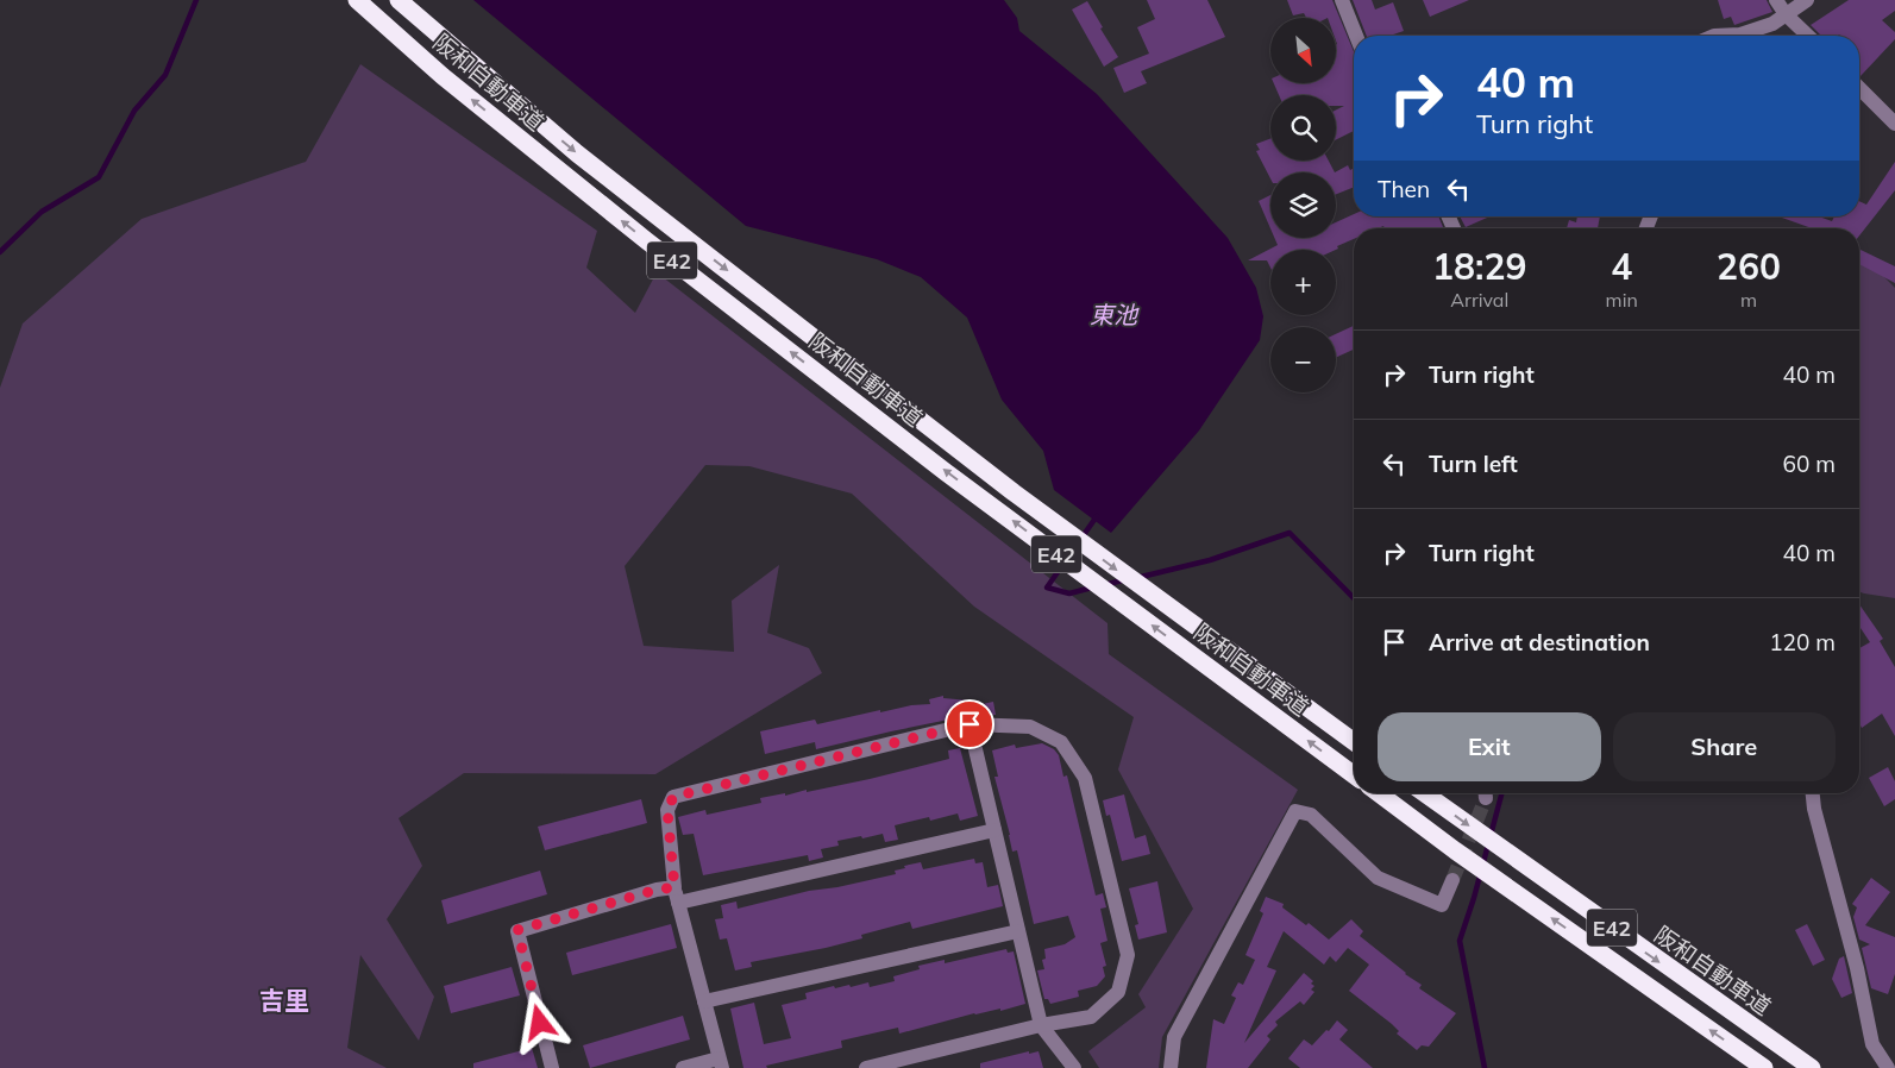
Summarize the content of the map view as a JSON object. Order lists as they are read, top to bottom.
{
  "streets": {
    "highway": ["阪和自動車道", "E42"]
  },
  "districts": ["吉里"],
  "water": ["東池"],
  "north": "bottom right",
  "page": {
    "map_buttons": ["+", "−"],
    "turn": ["40 m", "Turn right"],
    "then": "Then",
    "eta": [
      "18:29",
      "Arrival",
      "4",
      "min",
      "260",
      "m"
    ],
    "list": [
      {
        "name": "Turn right",
        "value": "40 m"
      },
      {
        "name": "Turn left",
        "value": "60 m"
      },
      {
        "name": "Turn right",
        "value": "40 m"
      },
      {
        "name": "Arrive at destination",
        "value": "120 m"
      }
    ],
    "buttons": ["Exit", "Share"]
  }
}
